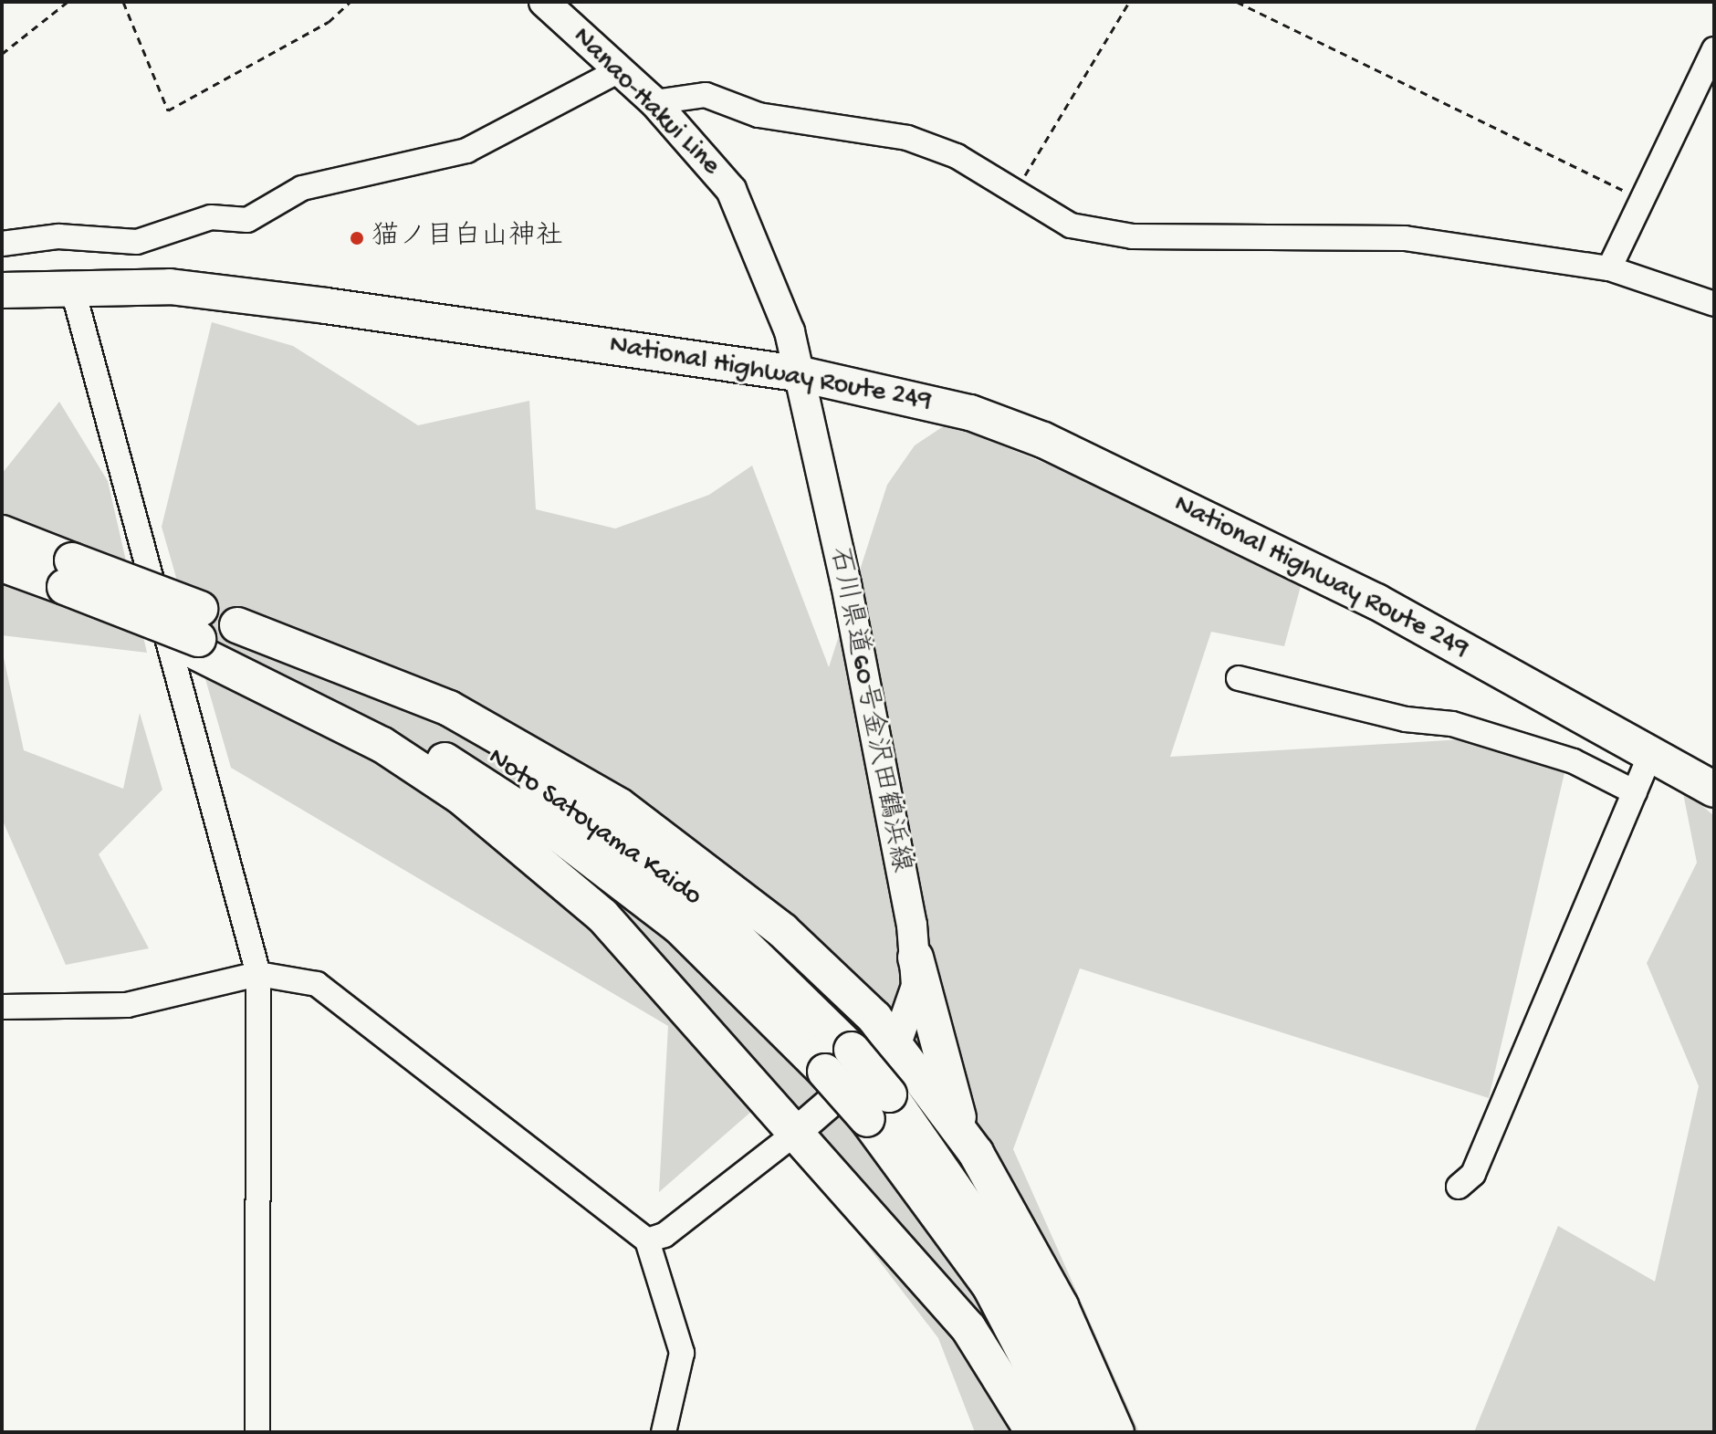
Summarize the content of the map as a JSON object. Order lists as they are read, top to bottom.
{
  "streets": {
    "highway": ["National Highway Route 249", "Noto Satoyama Kaido"],
    "main road": ["Nanao-Hakui Line", "石川県道60号金沢田鶴浜線"]
  },
  "crossings": [
    ["Nanao-Hakui Line", "National Highway Route 249"],
    ["Nanao-Hakui Line", "石川県道60号金沢田鶴浜線"],
    ["National Highway Route 249", "石川県道60号金沢田鶴浜線"]
  ],
  "places": ["猫ノ目白山神社"]
}
